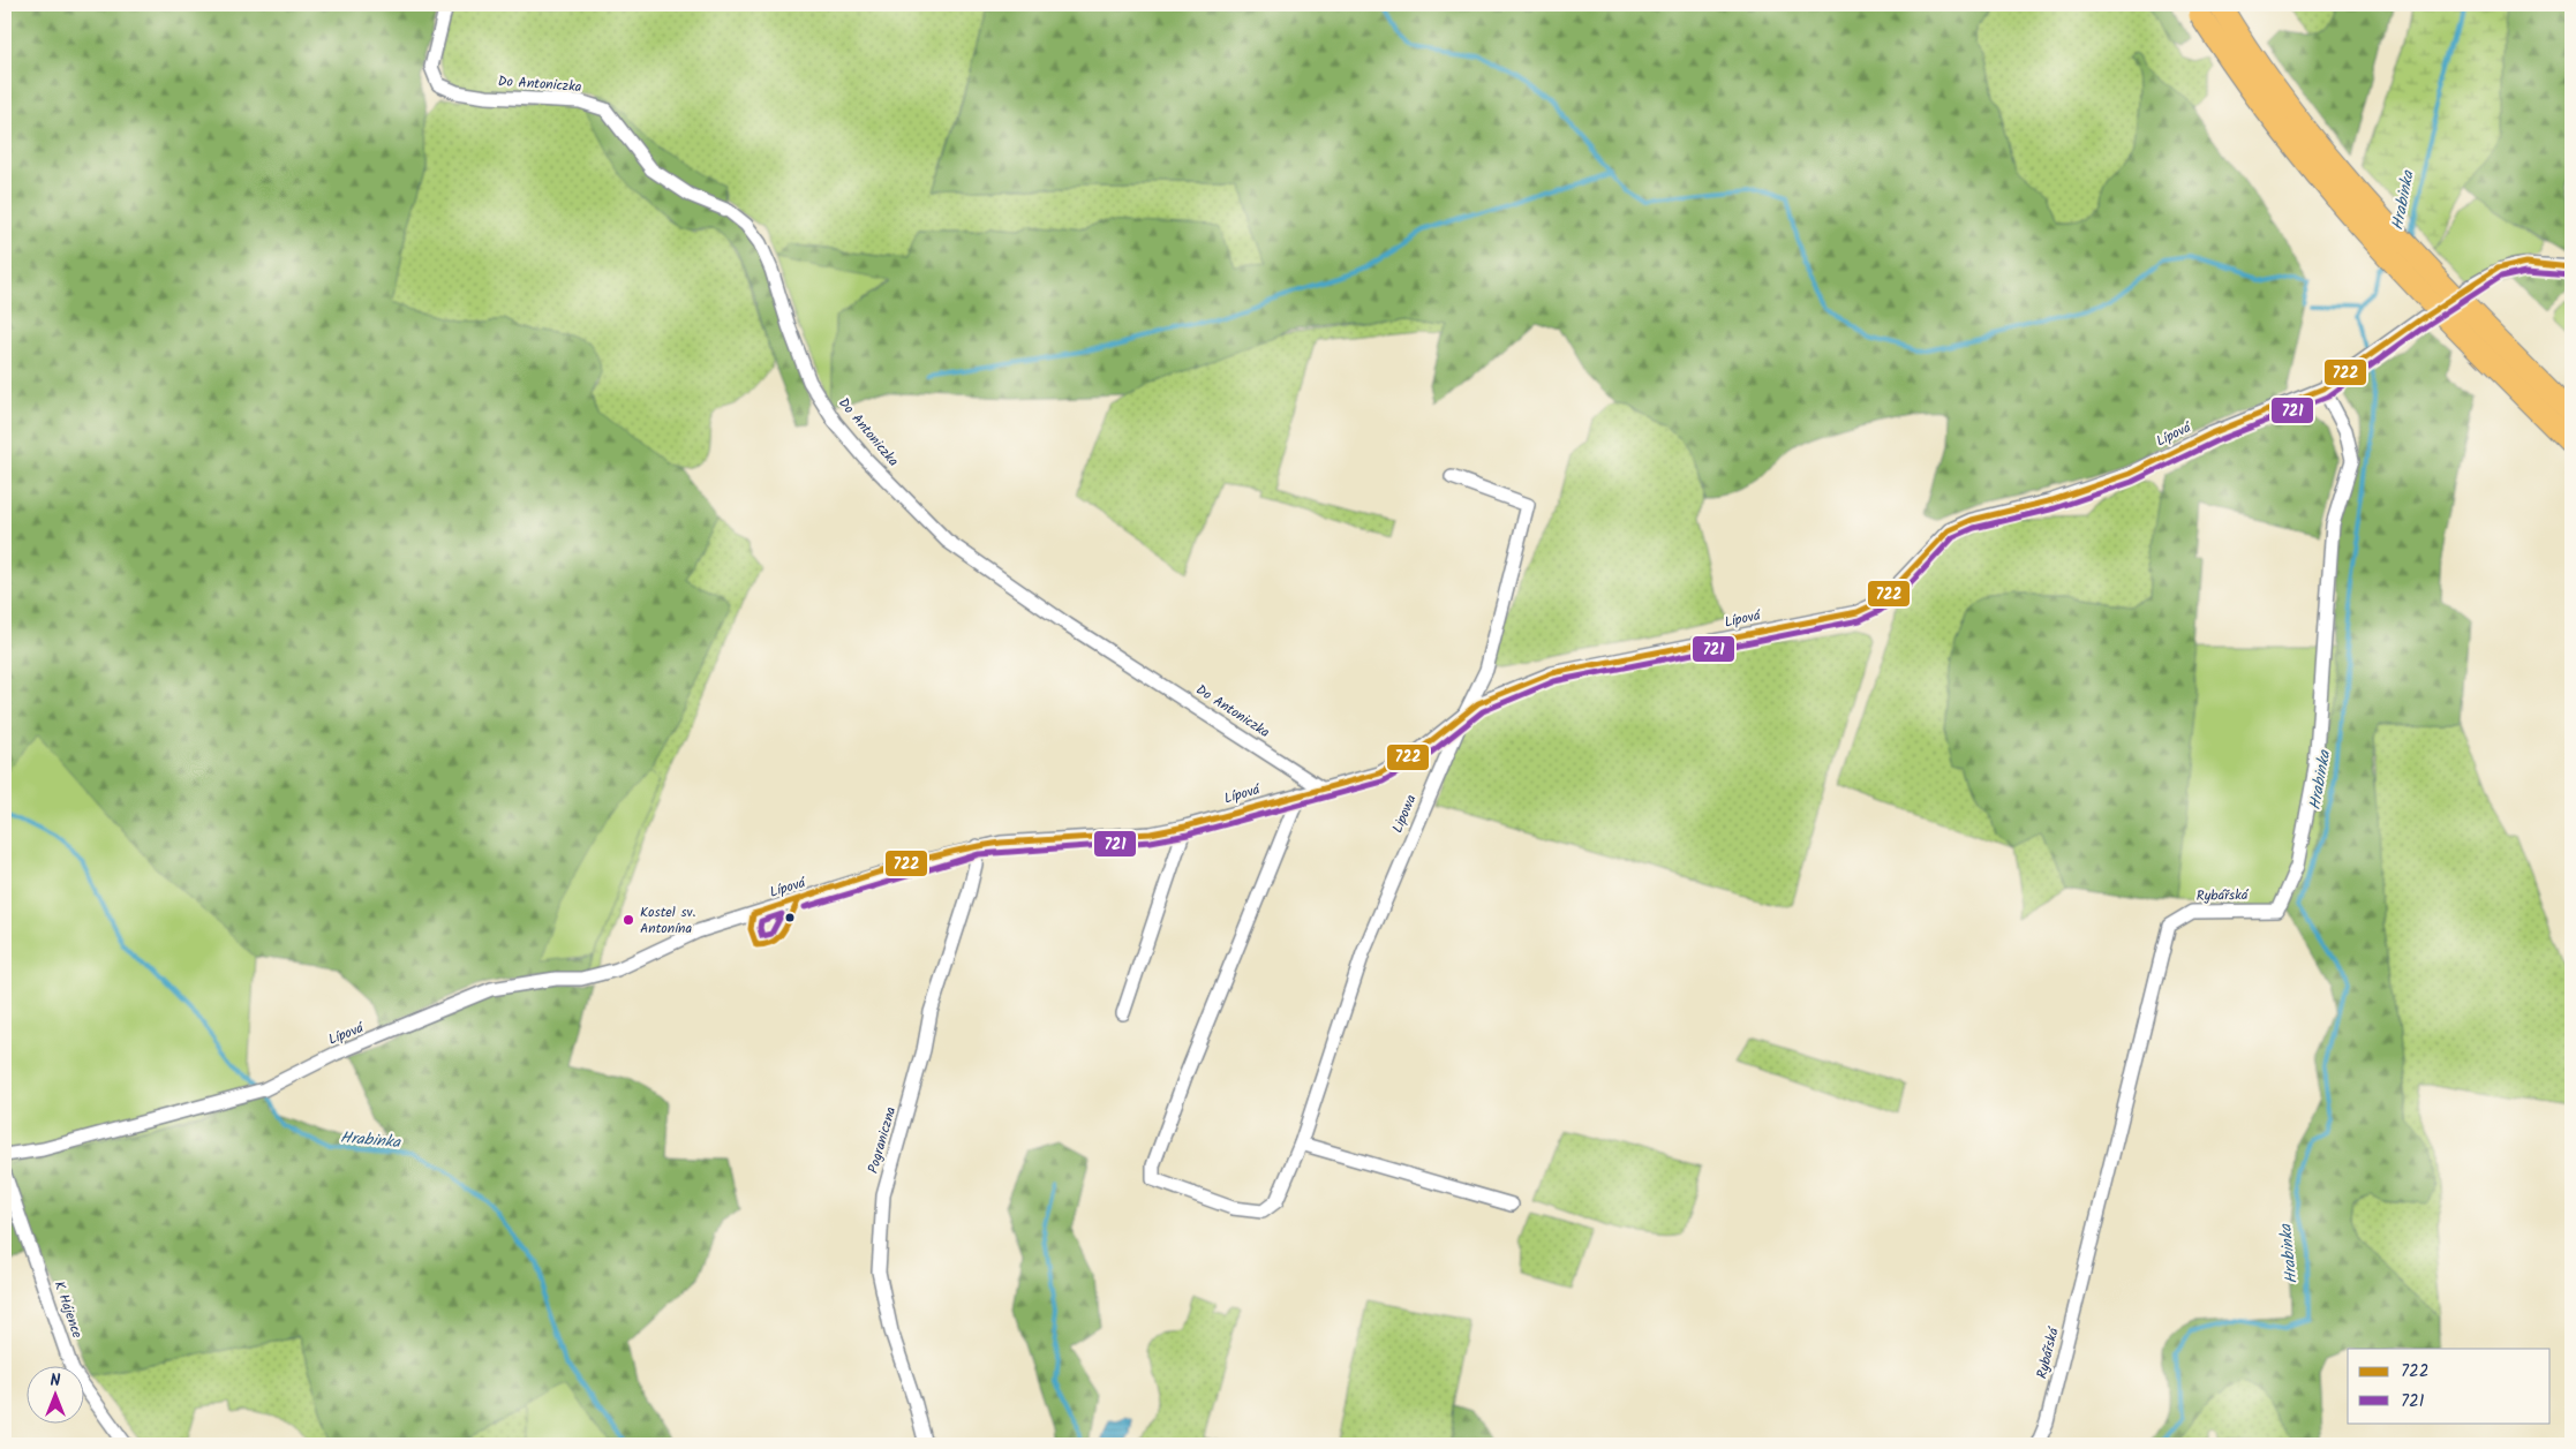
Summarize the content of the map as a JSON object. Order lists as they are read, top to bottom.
{
  "streets": {
    "street": [
      "Do Antoniczka",
      "Lípová",
      "Lipowa",
      "Rybářská",
      "Pograniczna",
      "K Hájence"
    ]
  },
  "crossings": [
    ["Do Antoniczka", "Lípová"],
    ["Lípová", "Lipowa"],
    ["Lípová", "Rybářská"],
    ["Lípová", "Pograniczna"]
  ],
  "water": ["Hrabinka"],
  "places": ["Kostel sv. Antonína"],
  "lines": ["transit line 722", "transit line 721"],
  "legend": ["722", "721"],
  "north": "top"
}
